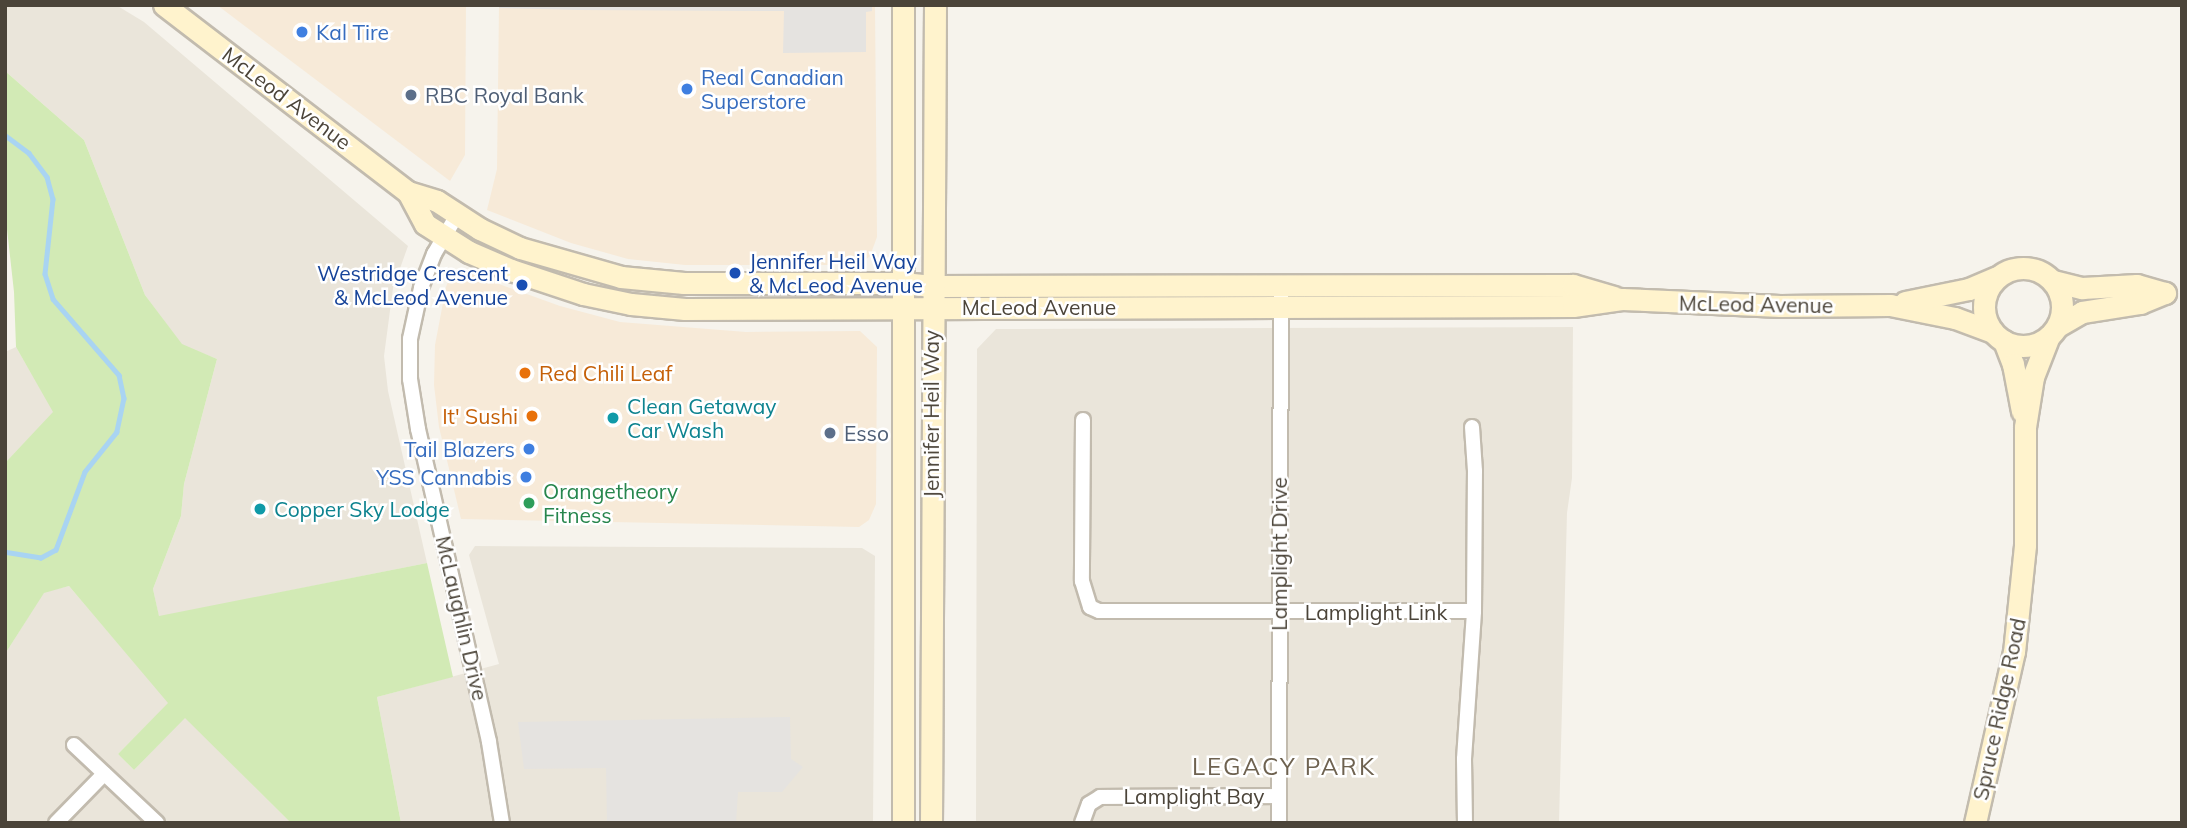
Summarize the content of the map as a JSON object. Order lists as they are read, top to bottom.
{
  "streets": {
    "street": [
      "McLeod Avenue",
      "Jennifer Heil Way",
      "Lamplight Drive",
      "Lamplight Link",
      "McLaughlin Drive",
      "Spruce Ridge Road",
      "Lamplight Bay"
    ]
  },
  "crossings": [
    ["McLeod Avenue", "Jennifer Heil Way"],
    ["McLeod Avenue", "Lamplight Drive"],
    ["McLeod Avenue", "McLaughlin Drive"],
    ["McLeod Avenue", "Spruce Ridge Road"],
    ["Lamplight Drive", "Lamplight Link"],
    ["Lamplight Drive", "Lamplight Bay"]
  ],
  "districts": ["LEGACY PARK"],
  "places": [
    "Kal Tire",
    "Real Canadian Superstore",
    "RBC Royal Bank",
    "Jennifer Heil Way & McLeod Avenue",
    "Westridge Crescent & McLeod Avenue",
    "Red Chili Leaf",
    "It' Sushi",
    "Clean Getaway Car Wash",
    "Esso",
    "Tail Blazers",
    "YSS Cannabis",
    "Orangetheory Fitness",
    "Copper Sky Lodge"
  ]
}
